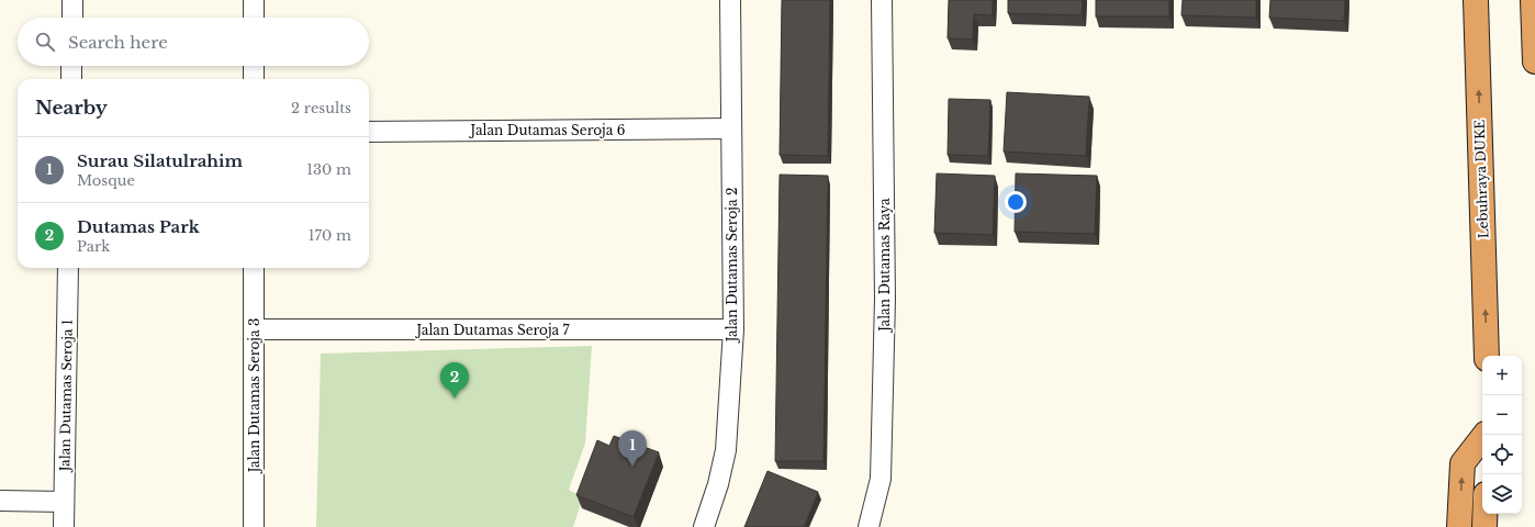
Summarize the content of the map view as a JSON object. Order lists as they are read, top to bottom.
{
  "streets": {
    "highway": ["Lebuhraya DUKE"],
    "street": [
      "Jalan Dutamas Seroja 6",
      "Jalan Dutamas Seroja 2",
      "Jalan Dutamas Raya",
      "Jalan Dutamas Seroja 7",
      "Jalan Dutamas Seroja 1",
      "Jalan Dutamas Seroja 3"
    ]
  },
  "crossings": [
    ["Jalan Dutamas Seroja 6", "Jalan Dutamas Seroja 2"],
    ["Jalan Dutamas Seroja 2", "Jalan Dutamas Seroja 7"],
    ["Jalan Dutamas Seroja 7", "Jalan Dutamas Seroja 3"]
  ],
  "one_way": ["Lebuhraya DUKE"],
  "page": {
    "search": "Search here",
    "heading": ["Nearby", "2 results"],
    "list": [
      {
        "mark": "1",
        "name": "Surau Silatulrahim",
        "note": "Mosque",
        "value": "130 m"
      },
      {
        "mark": "2",
        "name": "Dutamas Park",
        "note": "Park",
        "value": "170 m"
      }
    ],
    "map_buttons": ["+", "−"],
    "pins": ["2", "1"]
  }
}
